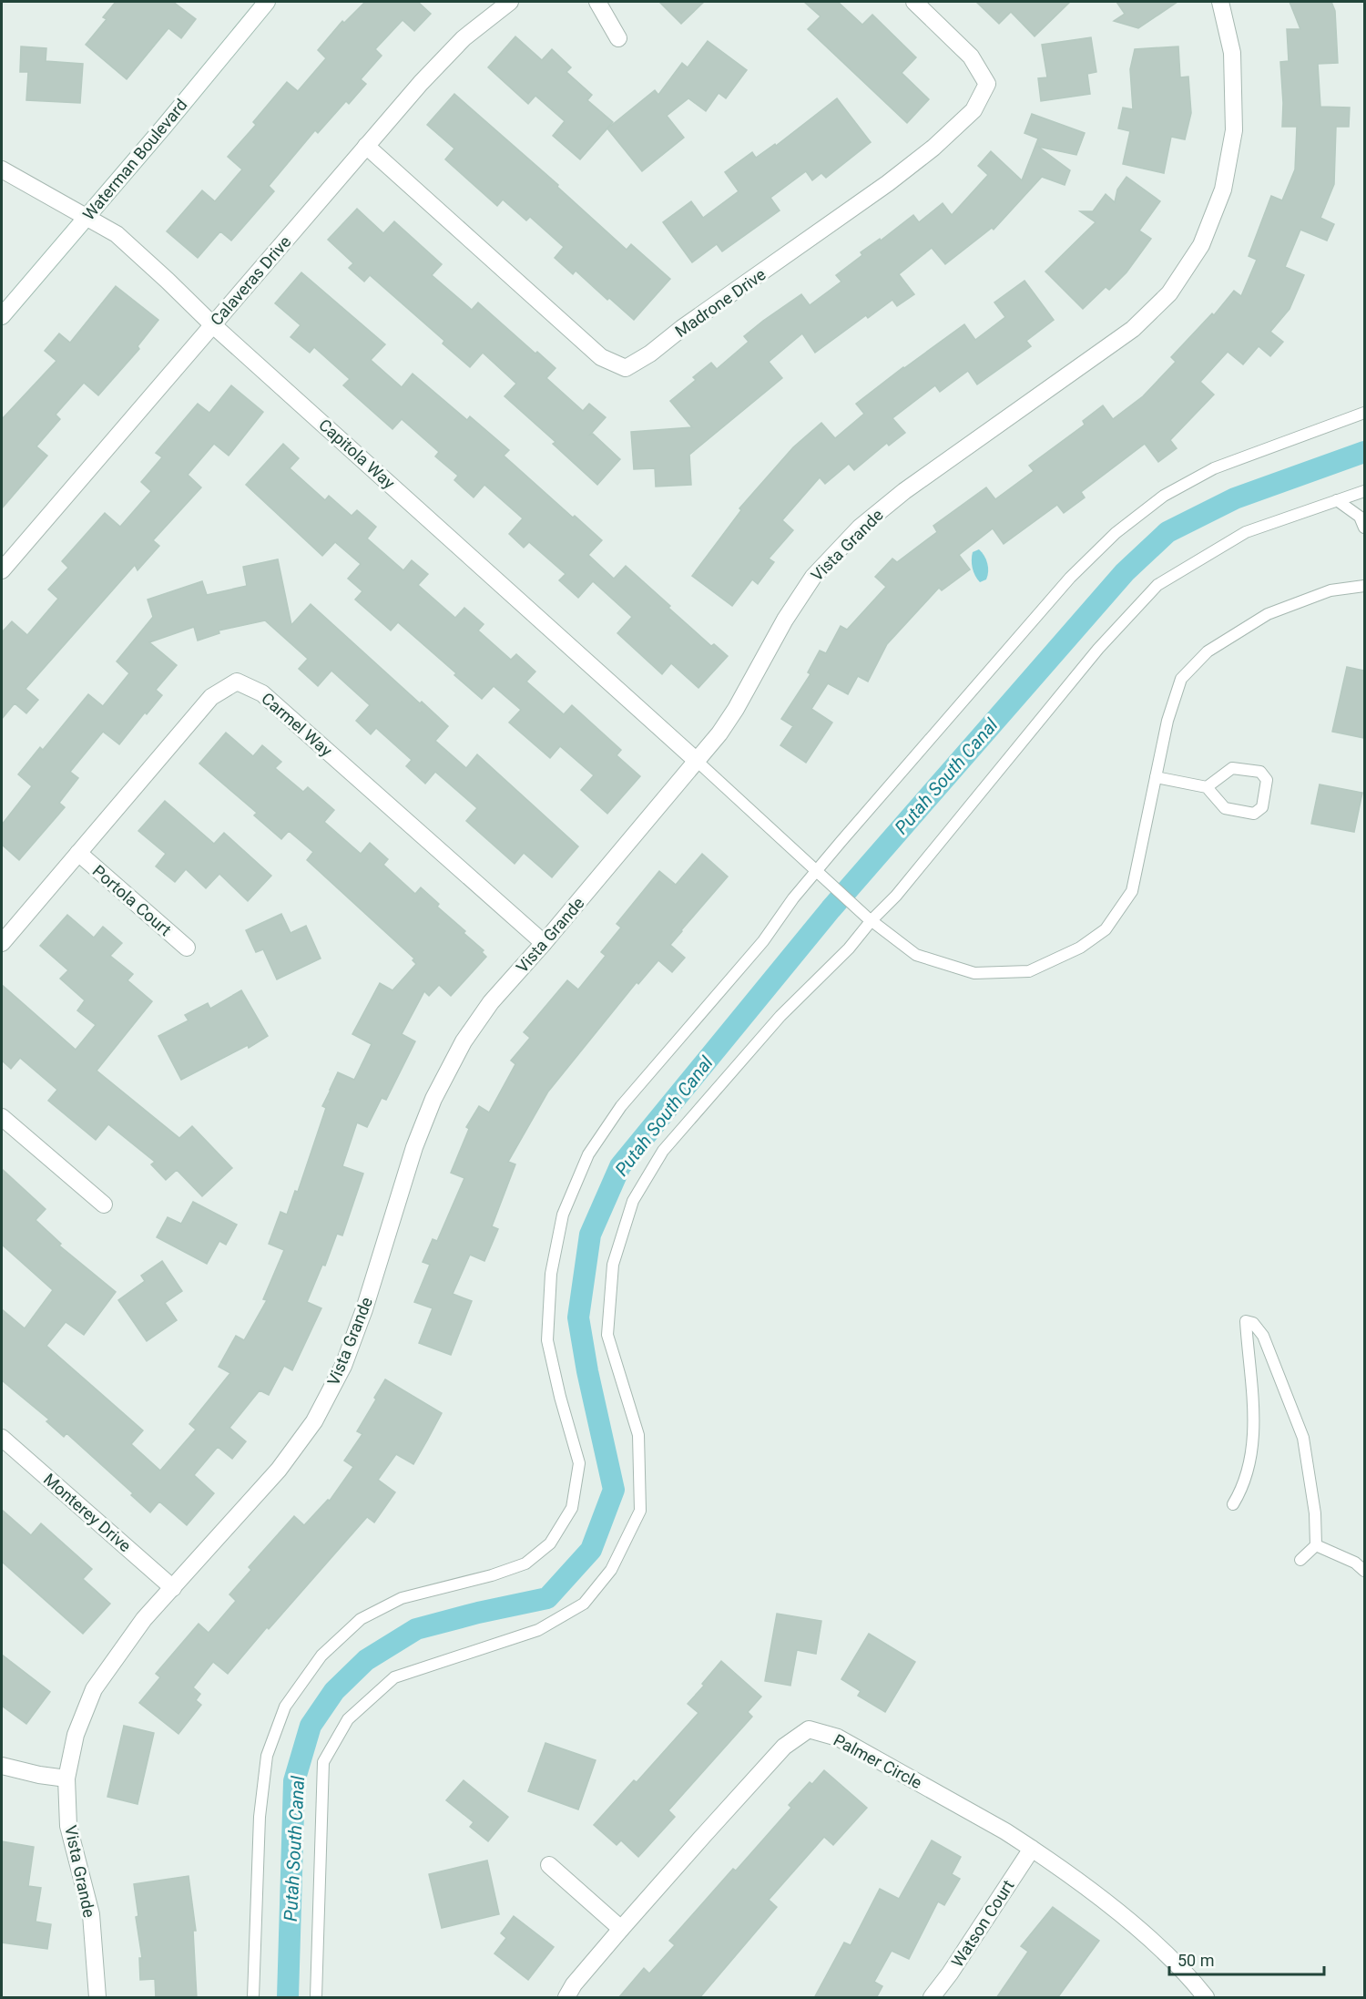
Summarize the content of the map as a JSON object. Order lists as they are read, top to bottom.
{
  "streets": {
    "street": [
      "Waterman Boulevard",
      "Calaveras Drive",
      "Madrone Drive",
      "Capitola Way",
      "Vista Grande",
      "Carmel Way",
      "Portola Court",
      "Monterey Drive",
      "Palmer Circle",
      "Watson Court"
    ]
  },
  "crossings": [
    ["Waterman Boulevard", "Capitola Way"],
    ["Calaveras Drive", "Madrone Drive"],
    ["Calaveras Drive", "Capitola Way"],
    ["Capitola Way", "Vista Grande"],
    ["Vista Grande", "Carmel Way"],
    ["Vista Grande", "Monterey Drive"],
    ["Carmel Way", "Portola Court"],
    ["Palmer Circle", "Watson Court"]
  ],
  "water": ["Putah South Canal"],
  "scale_bar": "50 m"
}
